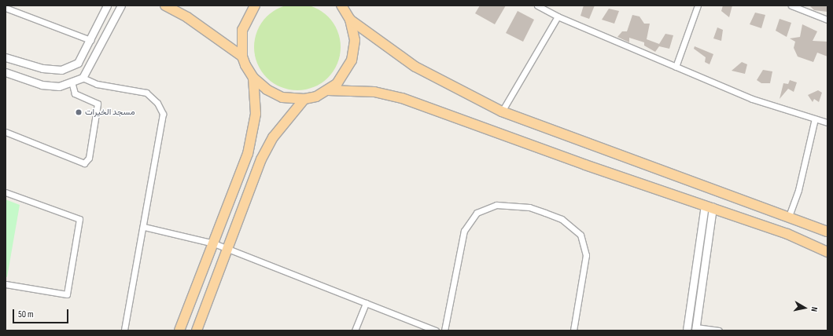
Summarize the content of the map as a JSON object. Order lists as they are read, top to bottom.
{
  "places": ["مسجد الخيرات"],
  "scale_bar": "50 m",
  "north": "right"
}
